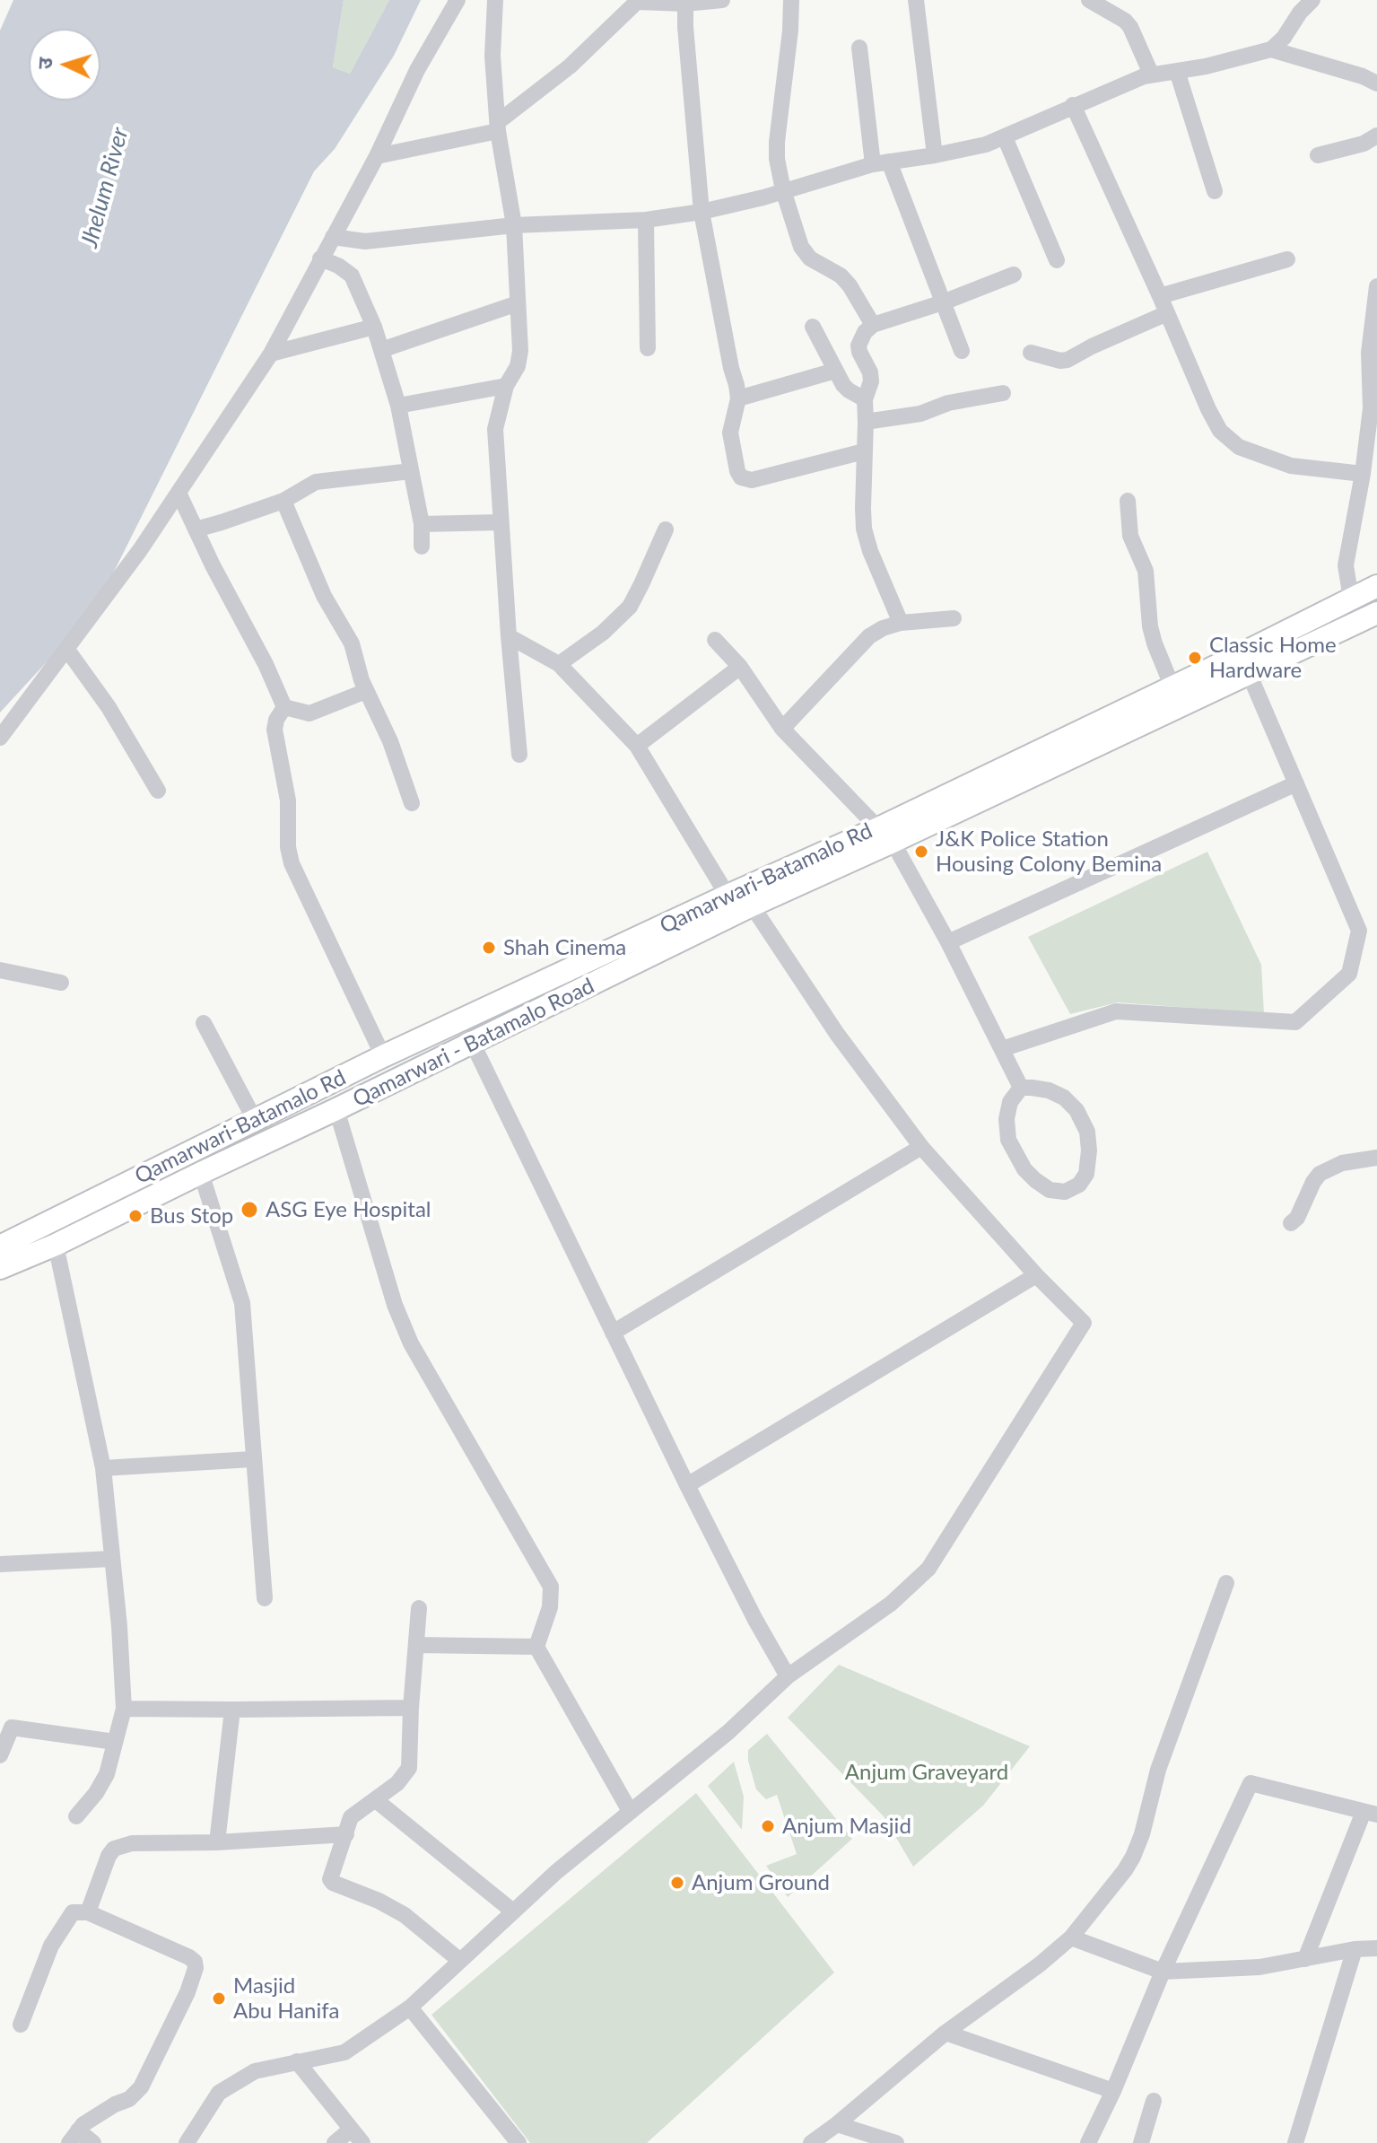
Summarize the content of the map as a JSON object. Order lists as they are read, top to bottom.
{
  "streets": {
    "main road": ["Qamarwari-Batamalo Rd", "Qamarwari - Batamalo Road"]
  },
  "crossings": [
    ["Qamarwari-Batamalo Rd", "Qamarwari - Batamalo Road"]
  ],
  "water": ["Jhelum River"],
  "parks": ["Anjum Graveyard"],
  "places": [
    "Classic Home Hardware",
    "J&K Police Station Housing Colony Bemina",
    "Shah Cinema",
    "ASG Eye Hospital",
    "Bus Stop",
    "Anjum Masjid",
    "Anjum Ground",
    "Masjid Abu Hanifa"
  ],
  "north": "left"
}
